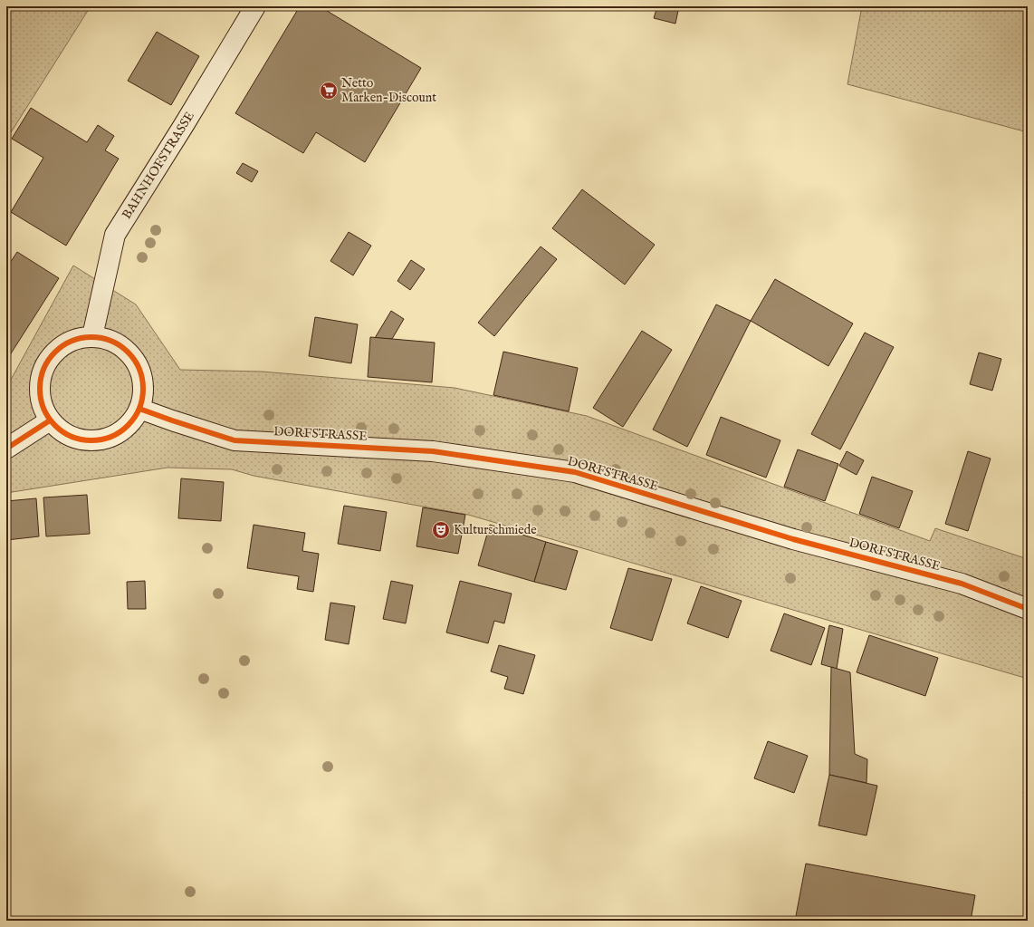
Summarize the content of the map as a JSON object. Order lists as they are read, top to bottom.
{
  "streets": {
    "main road": ["BAHNHOFSTRASSE", "DORFSTRASSE"]
  },
  "crossings": [
    ["BAHNHOFSTRASSE", "DORFSTRASSE"]
  ],
  "places": {
    "supermarket": ["Netto Marken-Discount"],
    "theatre": ["Kulturschmiede"]
  }
}
